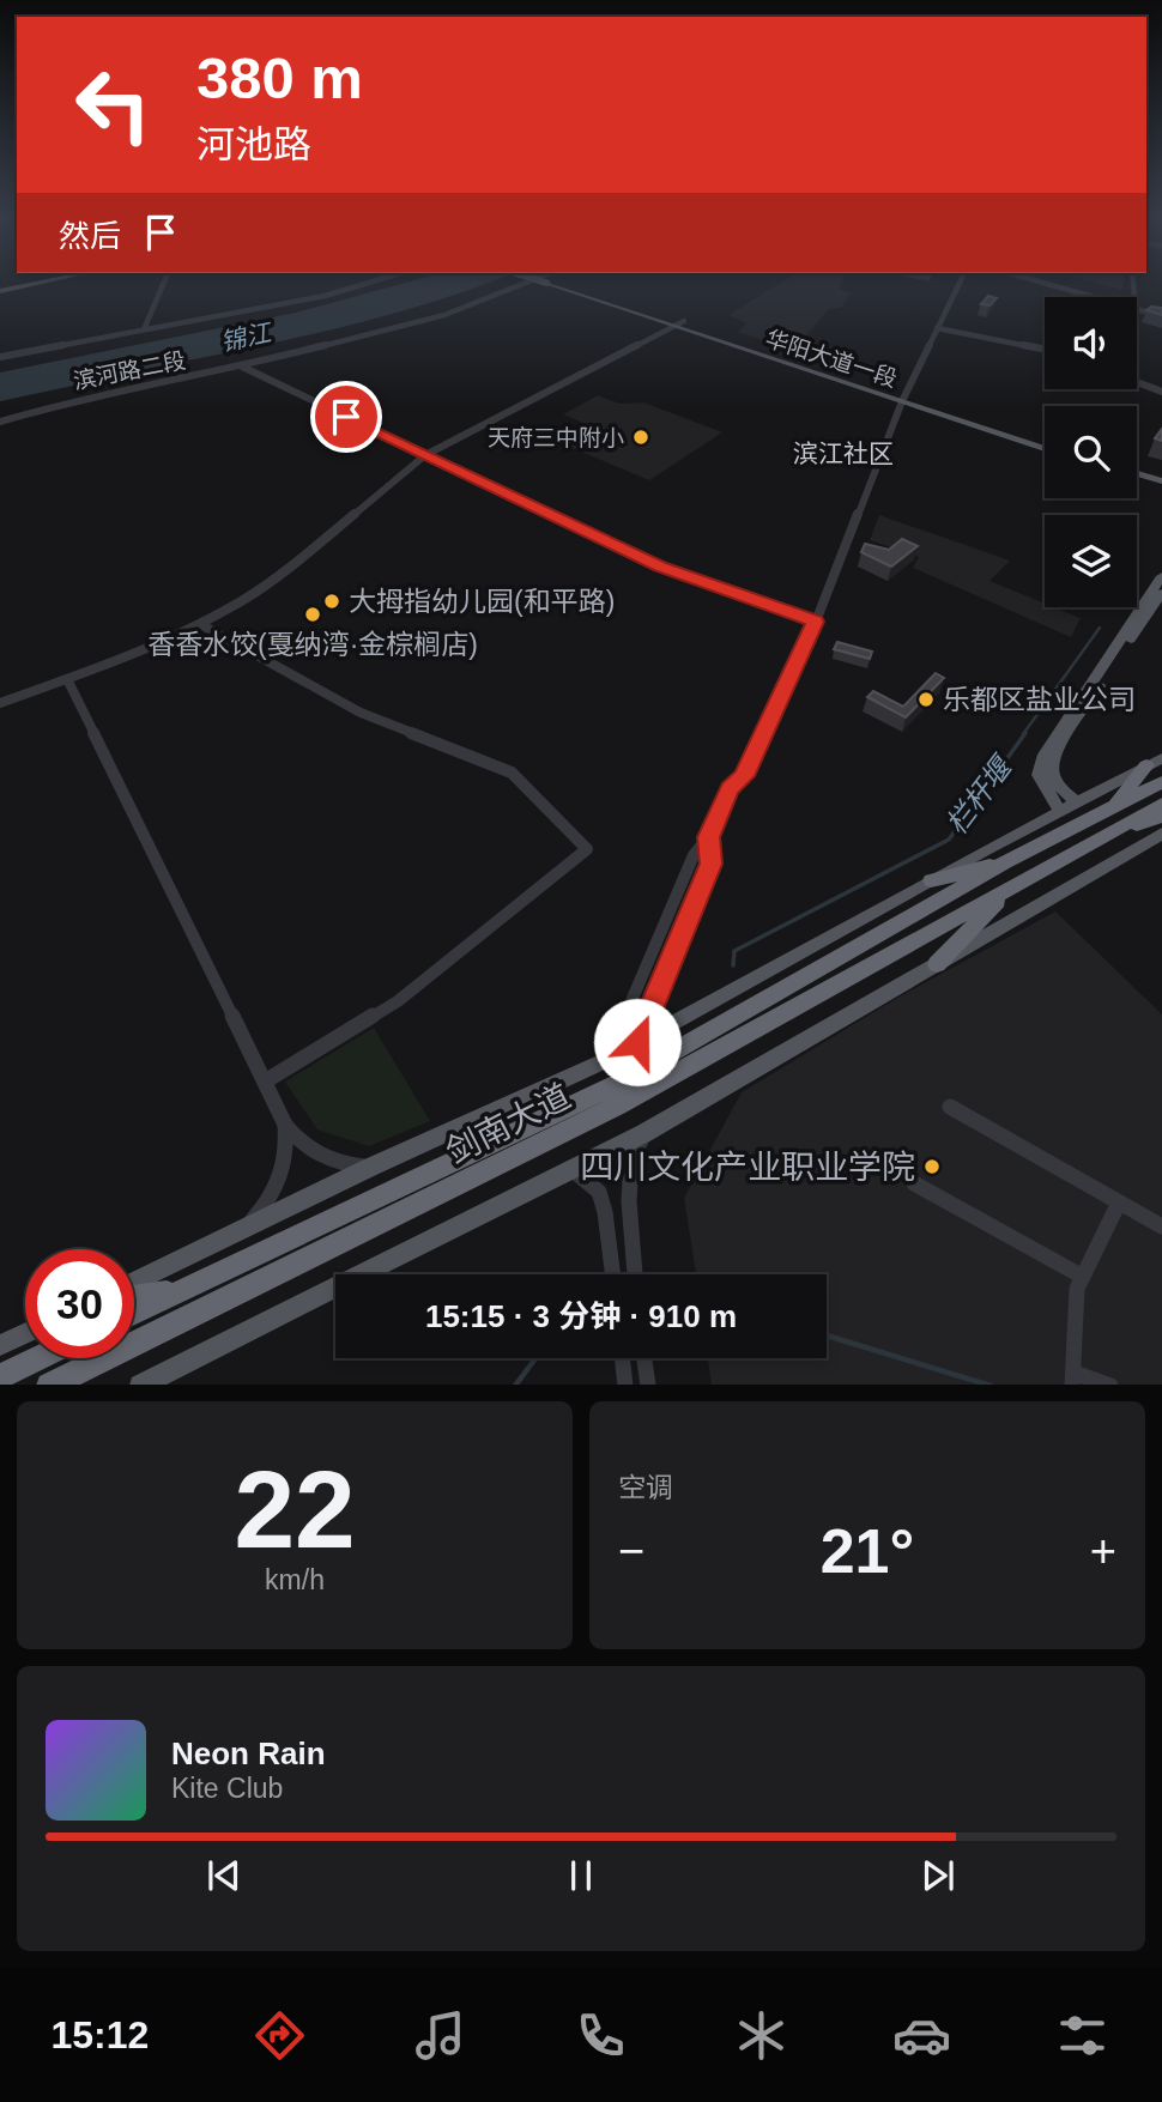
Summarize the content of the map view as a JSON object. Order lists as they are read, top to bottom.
{
  "streets": {
    "highway": ["剑南大道"],
    "main road": ["华阳大道一段"],
    "street": ["滨河路二段"]
  },
  "districts": ["滨江社区"],
  "water": ["锦江", "栏杆堰"],
  "places": [
    "天府三中附小",
    "大拇指幼儿园(和平路)",
    "香香水饺(戛纳湾·金棕榈店)",
    "乐都区盐业公司",
    "四川文化产业职业学院"
  ],
  "page": {
    "turn": ["380 m", "河池路"],
    "then": "然后",
    "limit": "30",
    "trip": "15:15 · 3 分钟 · 910 m",
    "tile": [
      ["22", "km/h"],
      "空调"
    ],
    "heat": ["−", "21°", "+"],
    "song": ["Neon Rain", "Kite Club"],
    "tabs": "15:12"
  }
}
